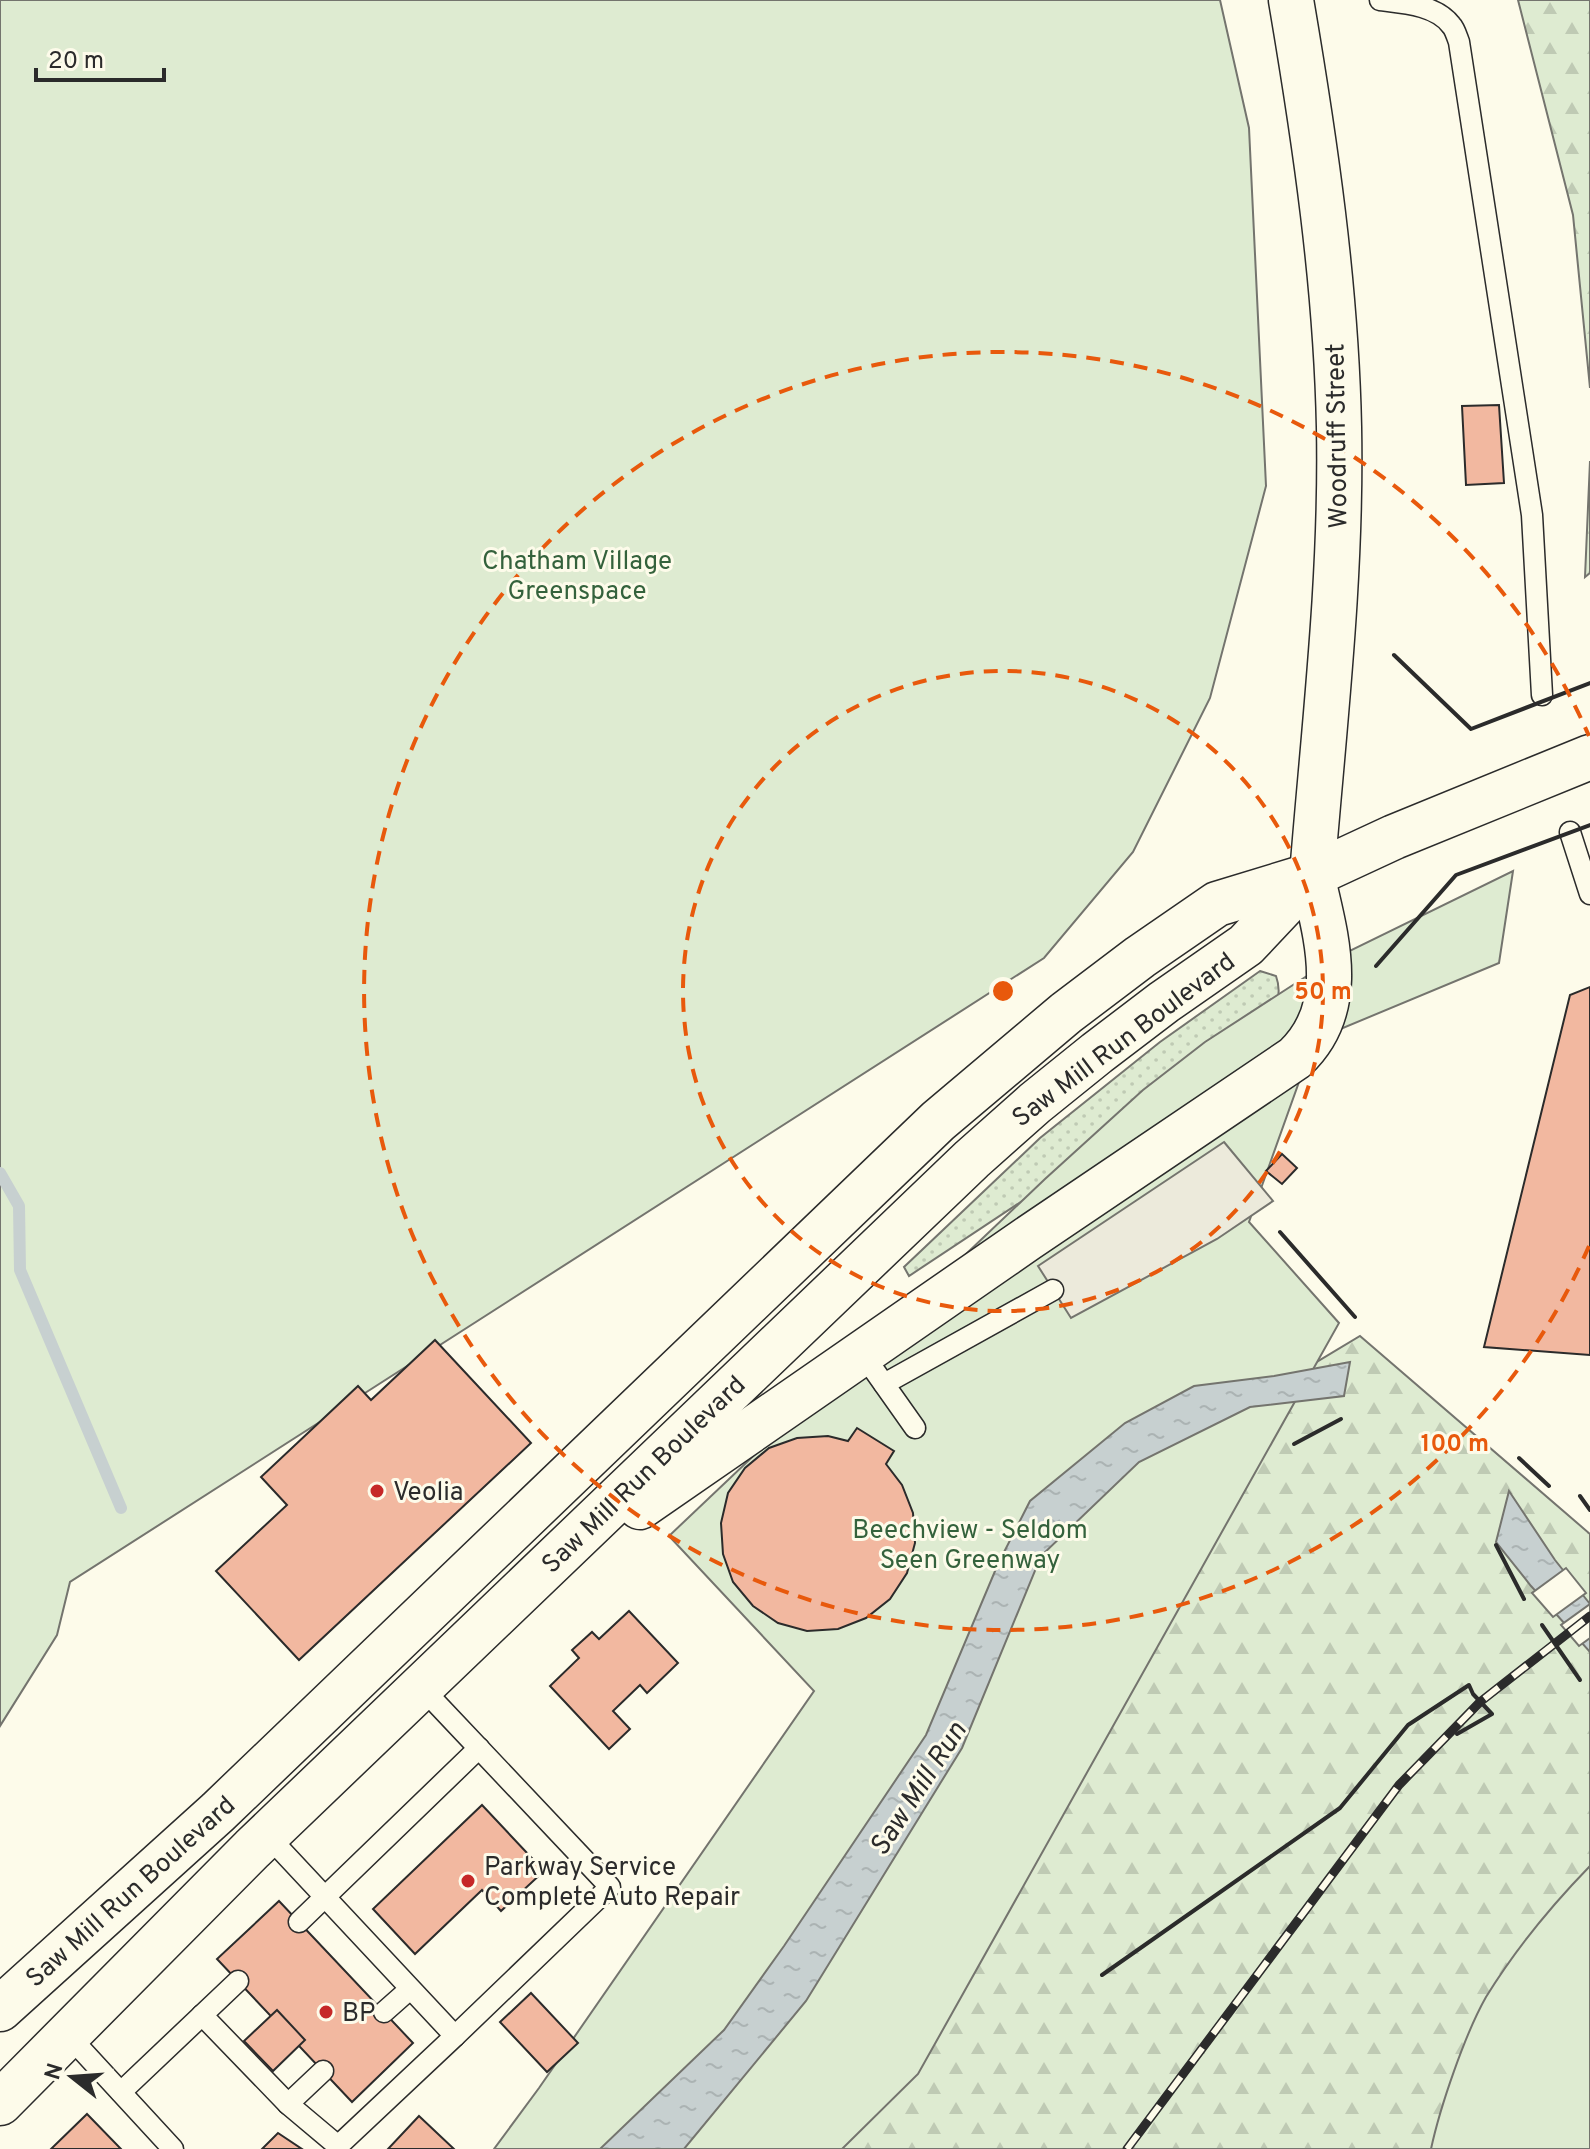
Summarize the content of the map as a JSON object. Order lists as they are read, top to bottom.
{
  "streets": {
    "main road": ["Woodruff Street", "Saw Mill Run Boulevard"]
  },
  "crossings": [
    ["Woodruff Street", "Saw Mill Run Boulevard"]
  ],
  "water": ["Saw Mill Run"],
  "parks": ["Chatham Village Greenspace", "Beechview - Seldom Seen Greenway"],
  "places": ["Veolia", "Parkway Service Complete Auto Repair", "BP"],
  "scale_bar": "20 m",
  "north": "left",
  "rings": ["50 m", "100 m"]
}
